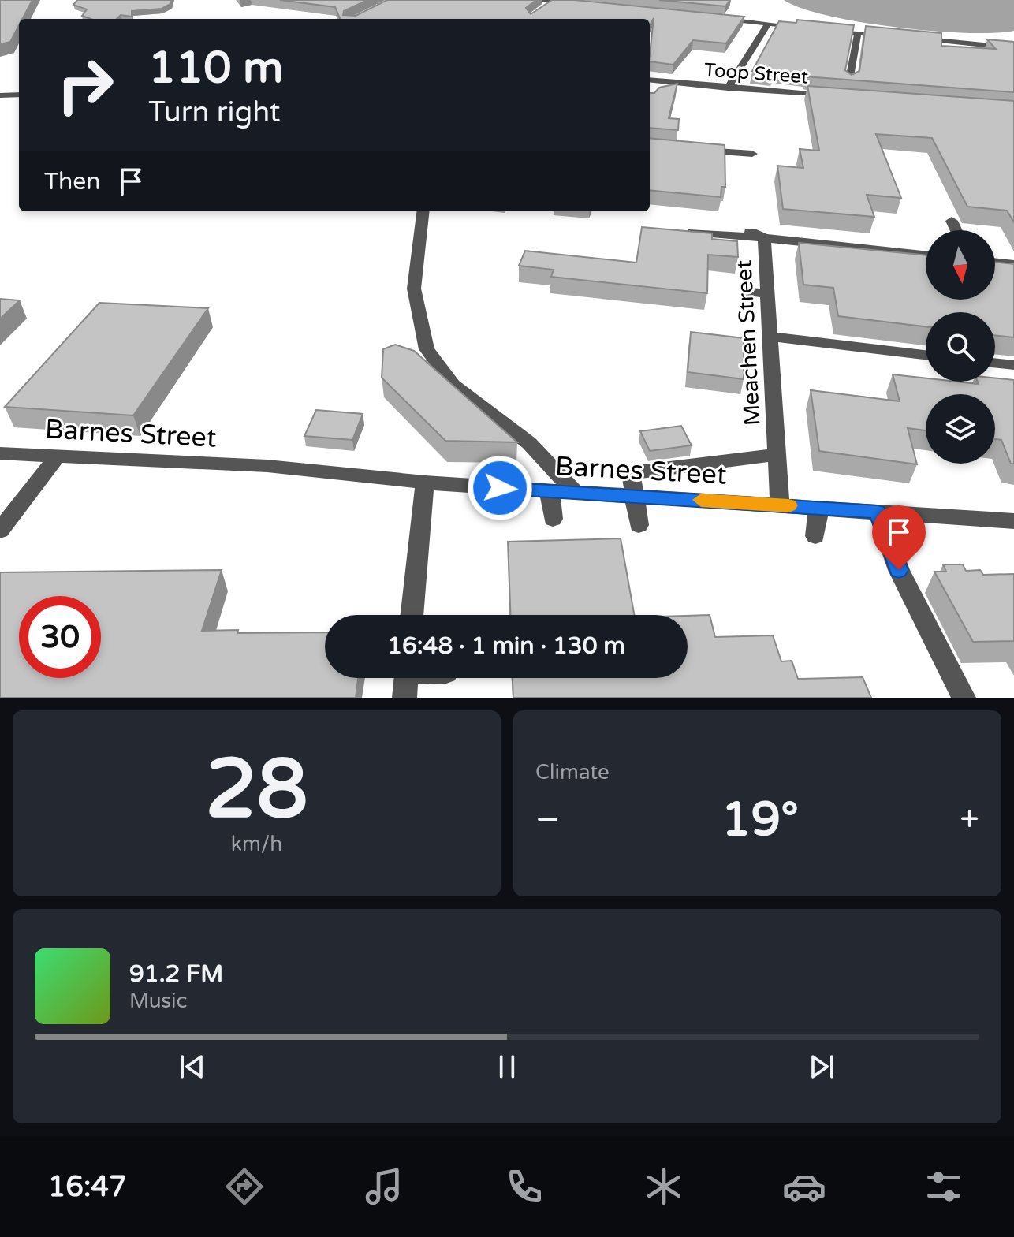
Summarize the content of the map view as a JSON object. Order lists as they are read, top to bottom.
{
  "streets": {
    "street": ["Toop Street", "Meachen Street", "Barnes Street"]
  },
  "crossings": [
    ["Meachen Street", "Barnes Street"]
  ],
  "north": "bottom",
  "page": {
    "turn": ["110 m", "Turn right"],
    "then": "Then",
    "limit": "30",
    "trip": "16:48 · 1 min · 130 m",
    "tile": [
      ["28", "km/h"],
      "Climate"
    ],
    "heat": ["−", "19°", "+"],
    "song": ["91.2 FM", "Music"],
    "tabs": "16:47"
  }
}
